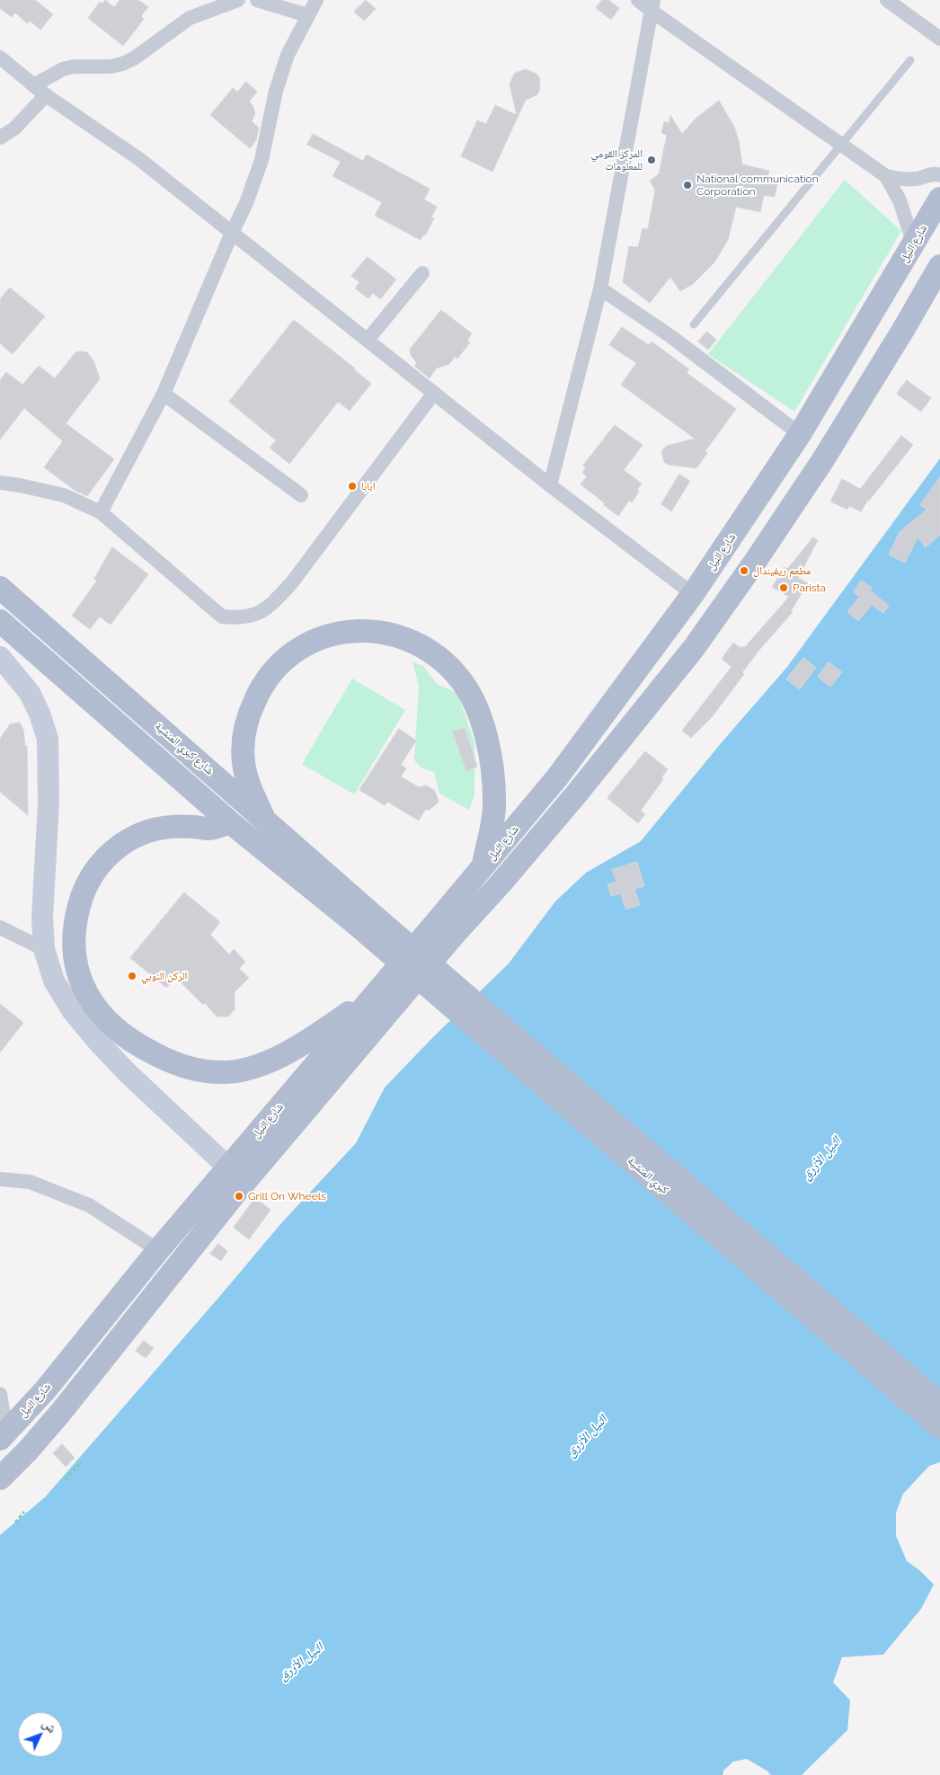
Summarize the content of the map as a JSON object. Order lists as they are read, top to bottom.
{
  "streets": {
    "main road": ["شارع النيل", "شارع كبري المنشية", "كبري المنشية"]
  },
  "crossings": [
    ["شارع كبري المنشية", "كبري المنشية"]
  ],
  "water": ["النيل الأزرق"],
  "places": [
    "المركز القومي للمعلومات",
    "National communication Corporation",
    "ابابا",
    "مطعم ريفيندال",
    "Parista",
    "الركن النوبي",
    "Grill On Wheels"
  ],
  "north": "top right"
}
